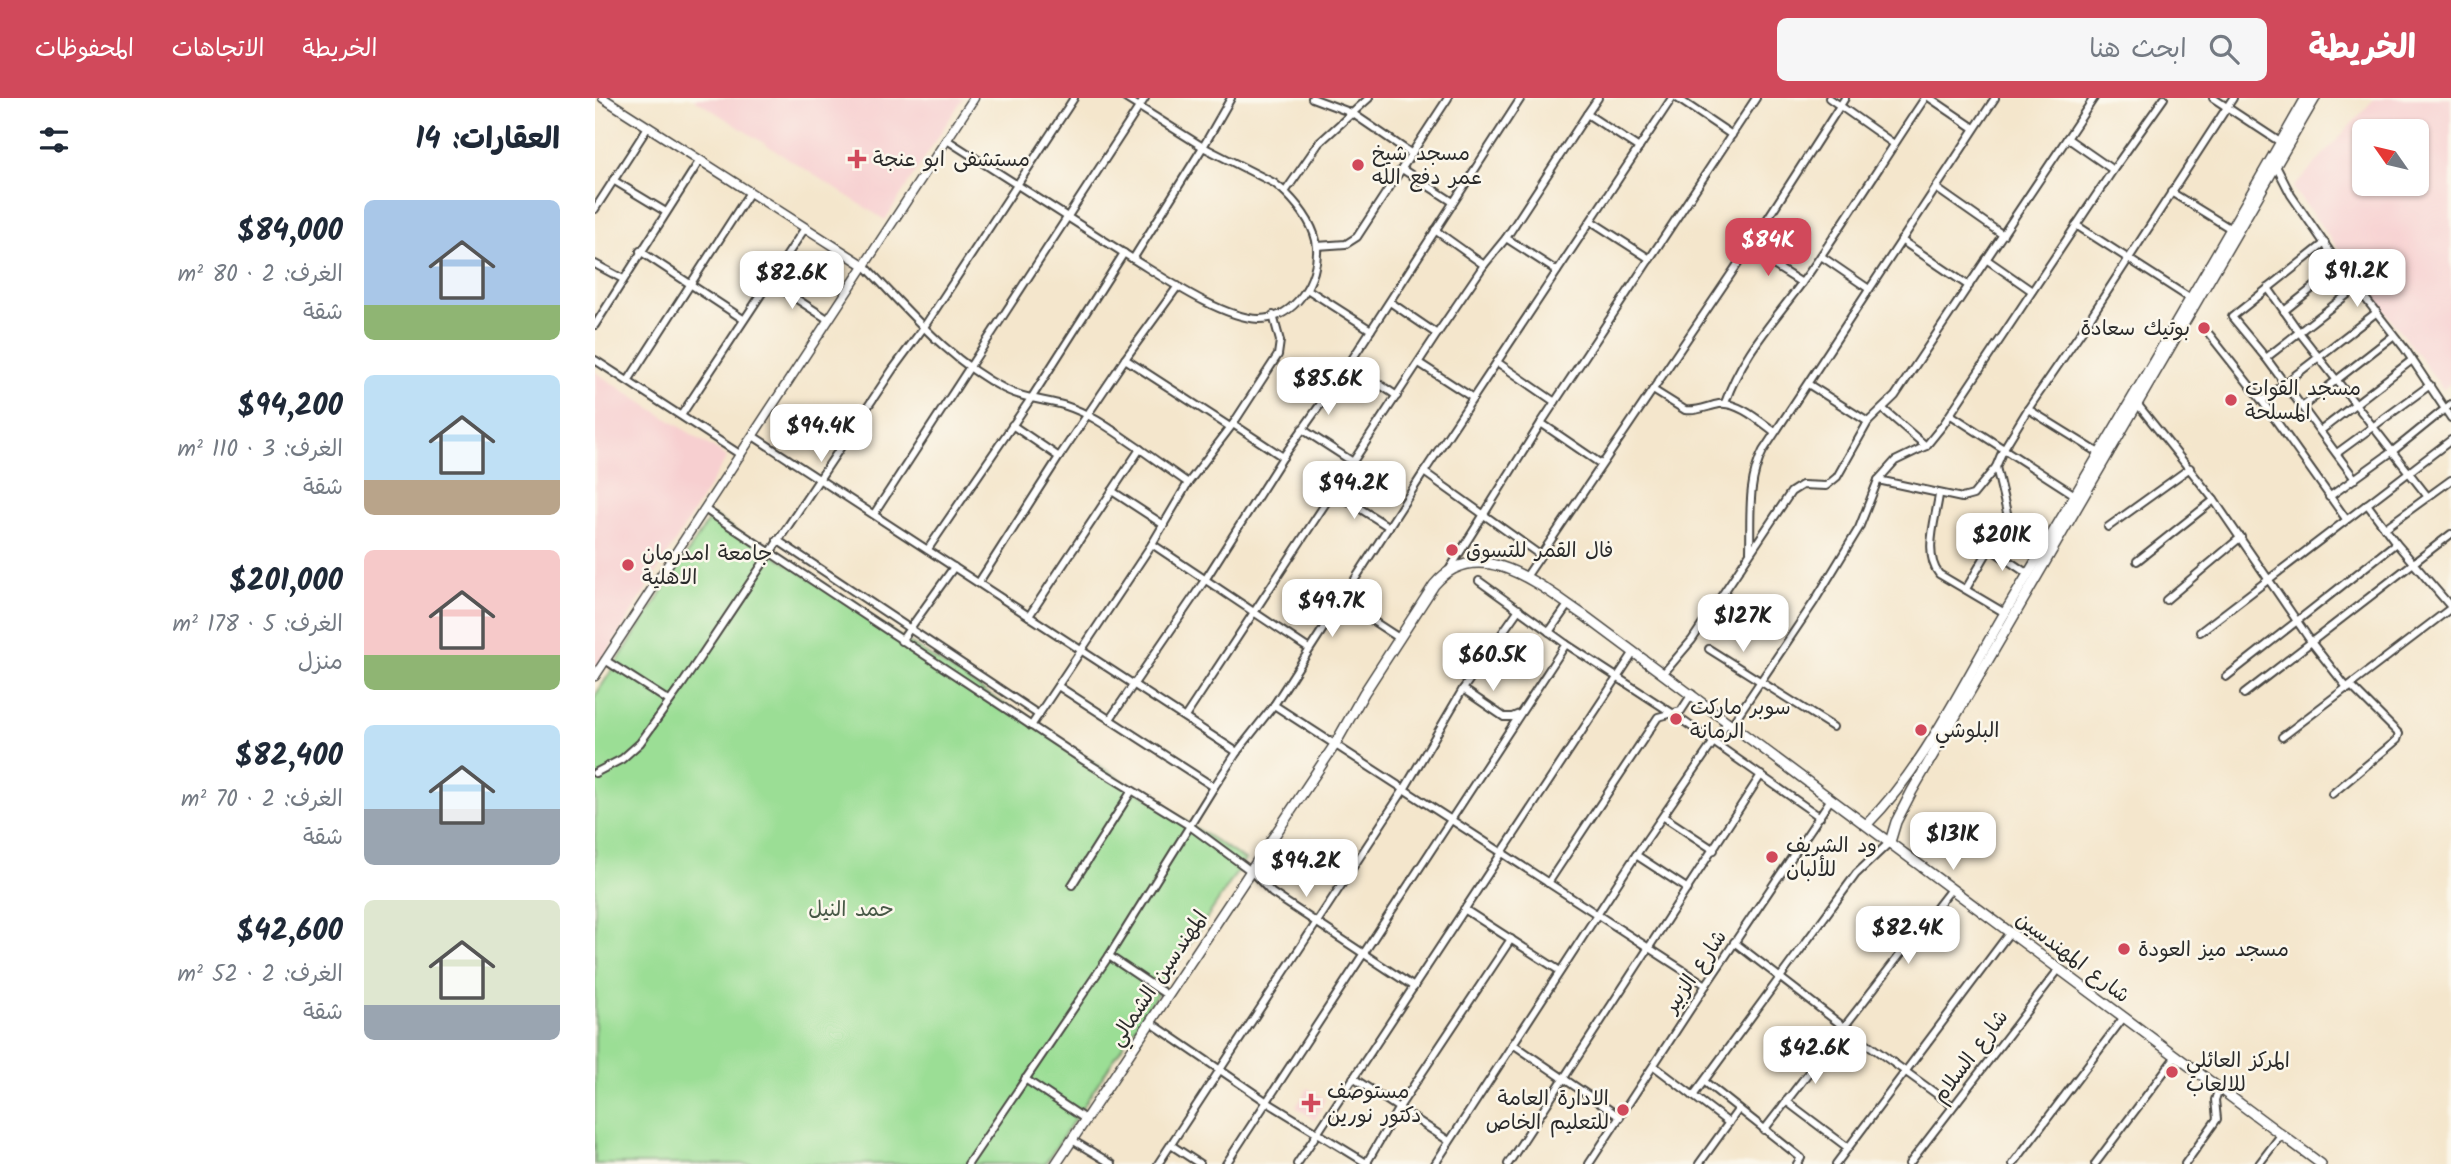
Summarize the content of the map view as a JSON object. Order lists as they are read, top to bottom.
{
  "streets": {
    "main road": ["شارع المهندسين", "المهندسين الشمالي"],
    "street": ["شارع الزبير", "شارع السلام"]
  },
  "crossings": [
    ["شارع المهندسين", "شارع الزبير"],
    ["شارع المهندسين", "شارع السلام"]
  ],
  "parks": ["حمد النيل"],
  "places": {
    "health": ["مستشفى ابو عنجة", "مستوصف دكتور نورين"],
    "other": [
      "مسجد شيخ عمر دفع الله",
      "بوتيك سعادة",
      "مسجد القوات المسلحة",
      "فال القمر للتسوق",
      "جامعة امدرمان الاهلية",
      "سوبر ماركت الرمانة",
      "البلوشي",
      "ود الشريف للألبان",
      "مسجد ميز العودة",
      "المركز العائلي للالعاب",
      "الادارة العامة للتعليم الخاص"
    ]
  },
  "north": "top left",
  "page": {
    "header": "الخريطة",
    "search": "ابحث هنا",
    "nav": ["الخريطة", "الاتجاهات", "المحفوظات"],
    "heading": "العقارات: 14",
    "list": [
      {
        "name": "$84,000",
        "note": "الغرف: 2 · 80 m² · شقة"
      },
      {
        "name": "$94,200",
        "note": "الغرف: 3 · 110 m² · شقة"
      },
      {
        "name": "$201,000",
        "note": "الغرف: 5 · 178 m² · منزل"
      },
      {
        "name": "$82,400",
        "note": "الغرف: 2 · 70 m² · شقة"
      },
      {
        "name": "$42,600",
        "note": "الغرف: 2 · 52 m² · شقة"
      }
    ],
    "price": [
      "$84K",
      "$91.2K",
      "$82.6K",
      "$85.6K",
      "$94.4K",
      "$94.2K",
      "$201K",
      "$49.7K",
      "$127K",
      "$60.5K",
      "$131K",
      "$94.2K",
      "$82.4K",
      "$42.6K"
    ]
  }
}
